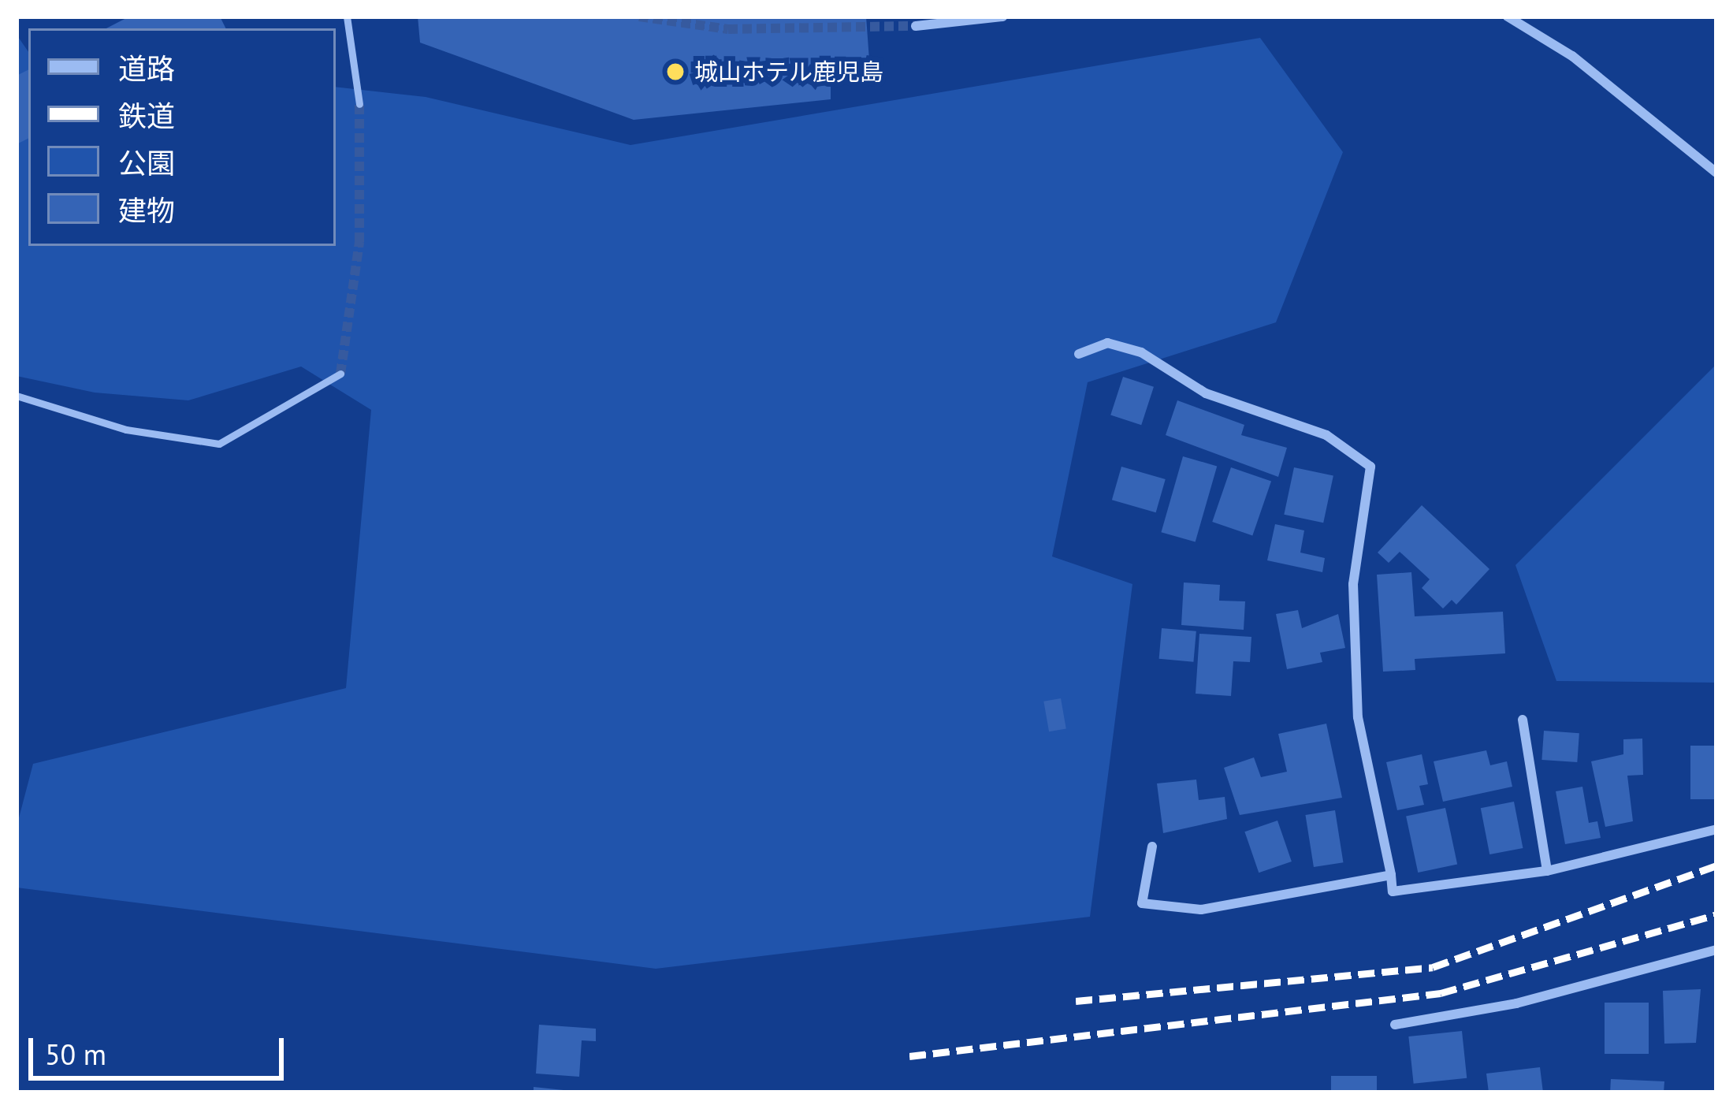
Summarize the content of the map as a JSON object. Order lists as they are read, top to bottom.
{
  "places": ["城山ホテル鹿児島"],
  "legend": [
    "道路",
    "鉄道",
    "公園",
    "建物"
  ],
  "scale_bar": "50 m"
}
